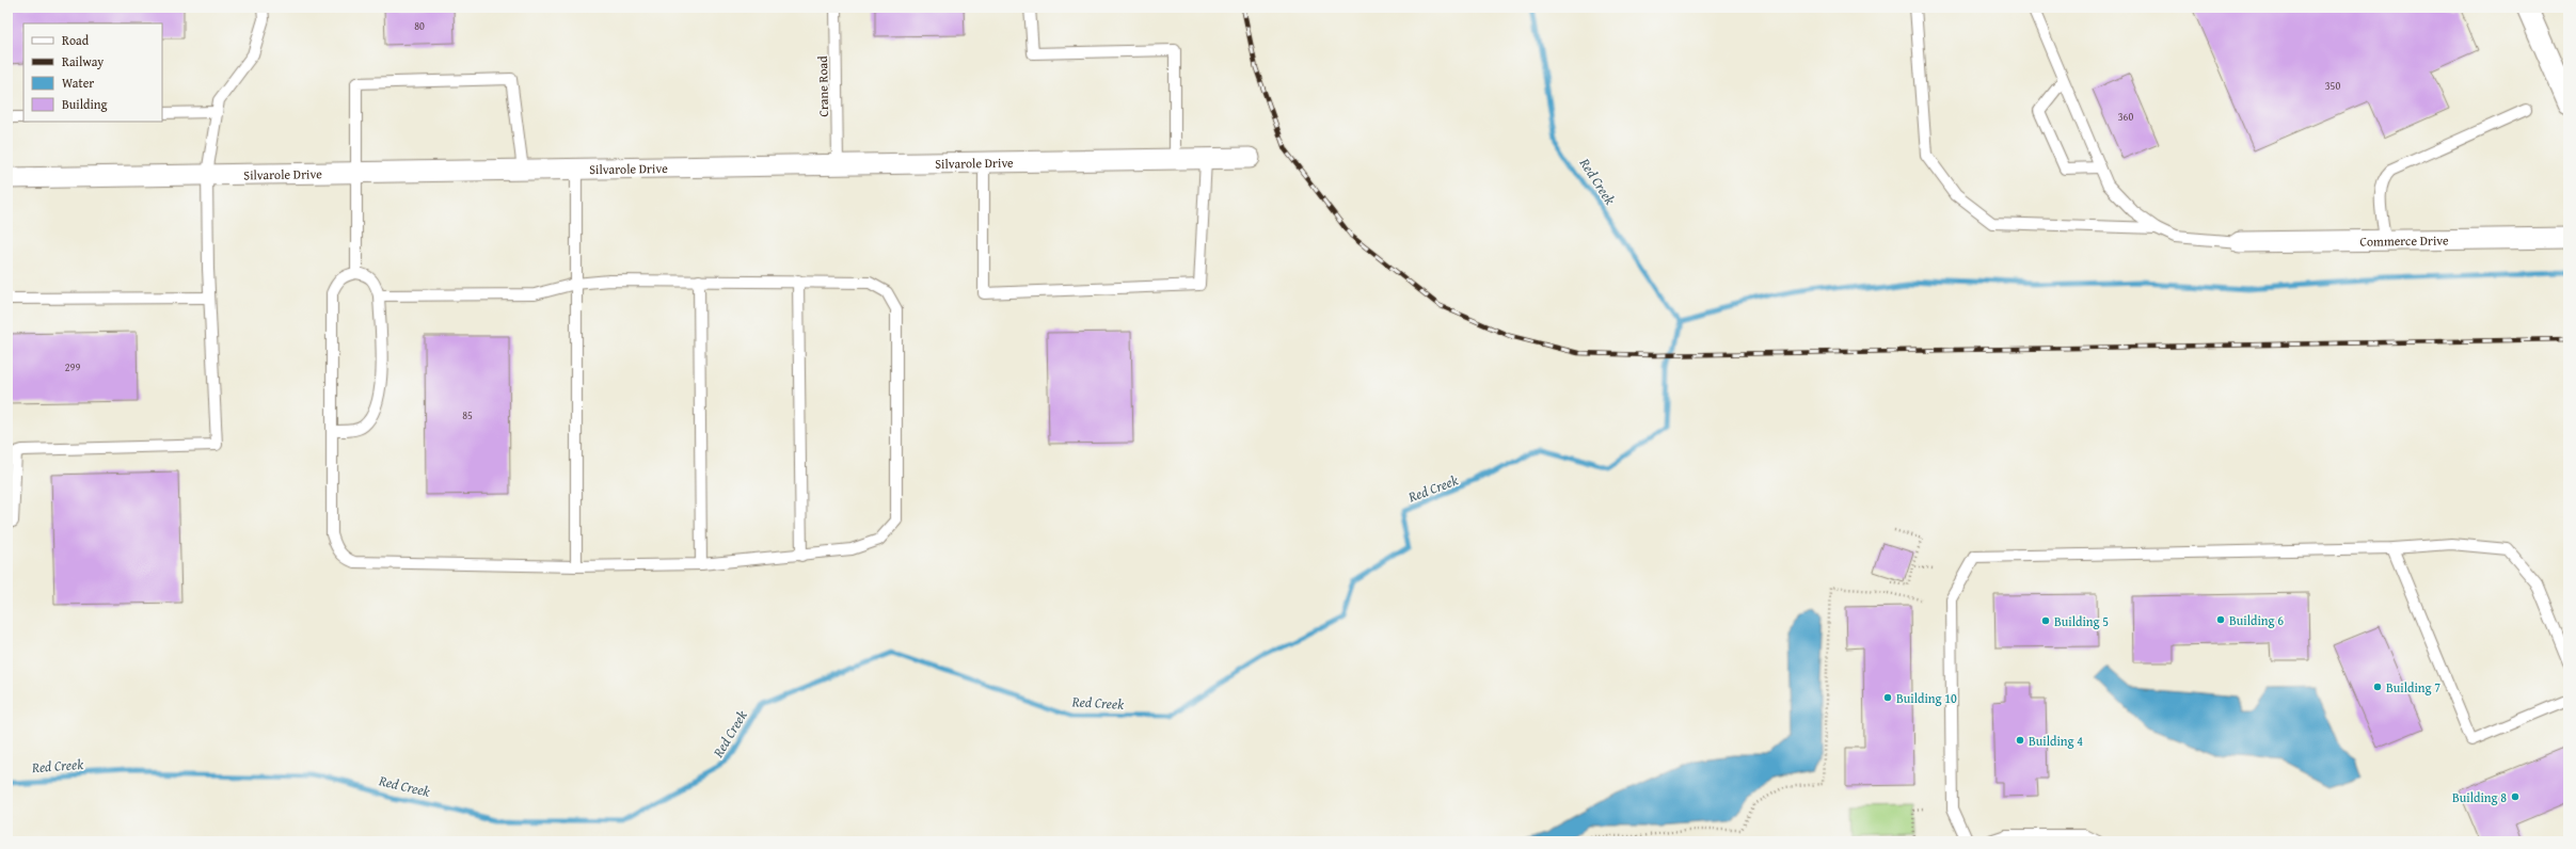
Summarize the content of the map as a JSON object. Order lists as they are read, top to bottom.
{
  "streets": {
    "street": ["Silvarole Drive", "Commerce Drive"],
    "lane": ["Crane Road"]
  },
  "crossings": [
    ["Crane Road", "Silvarole Drive"]
  ],
  "water": ["Red Creek"],
  "places": [
    "Building 6",
    "Building 5",
    "Building 7",
    "Building 10",
    "Building 4",
    "Building 8"
  ],
  "house_numbers": [
    "80",
    "350",
    "360",
    "299",
    "85"
  ],
  "legend": [
    "Road",
    "Railway",
    "Water",
    "Building"
  ]
}
